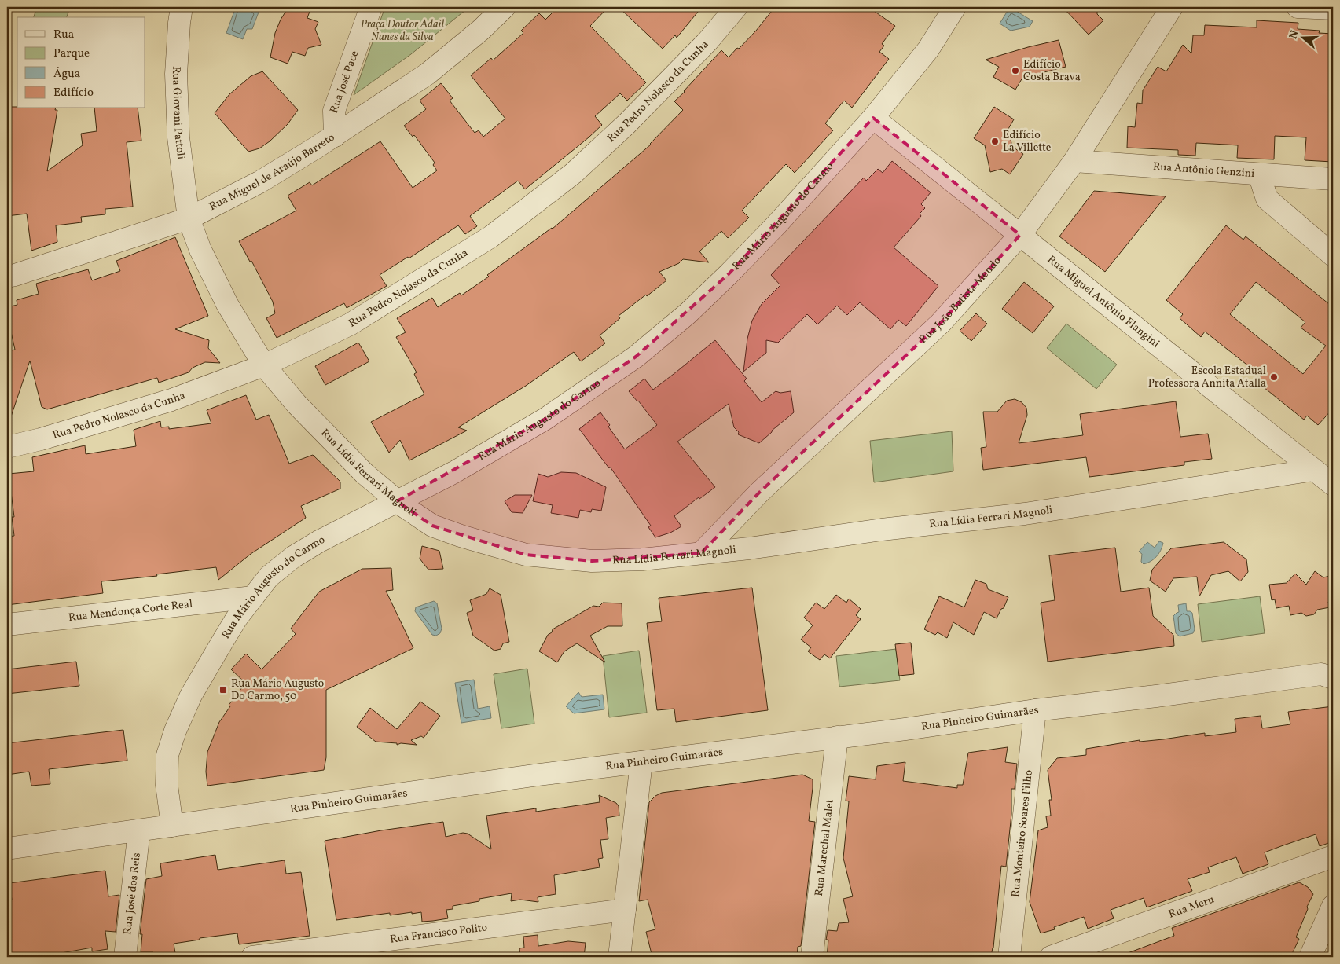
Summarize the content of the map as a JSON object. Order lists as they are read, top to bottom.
{
  "streets": {
    "street": [
      "Rua José Pace",
      "Rua Pedro Nolasco da Cunha",
      "Rua Giovani Pattoli",
      "Rua Antônio Genzini",
      "Rua Miguel de Araújo Barreto",
      "Rua Mário Augusto do Carmo",
      "Rua João Batista Mendo",
      "Rua Miguel Antônio Flangini",
      "Rua Lídia Ferrari Magnoli",
      "Rua Mendonça Corte Real",
      "Rua Pinheiro Guimarães",
      "Rua Monteiro Soares Filho",
      "Rua Marechal Malet",
      "Rua José dos Reis",
      "Rua Meru",
      "Rua Francisco Polito"
    ]
  },
  "crossings": [
    ["Rua José Pace", "Rua Miguel de Araújo Barreto"],
    ["Rua Pedro Nolasco da Cunha", "Rua Lídia Ferrari Magnoli"],
    ["Rua Giovani Pattoli", "Rua Miguel de Araújo Barreto"],
    ["Rua Giovani Pattoli", "Rua Lídia Ferrari Magnoli"],
    ["Rua Antônio Genzini", "Rua João Batista Mendo"],
    ["Rua Miguel de Araújo Barreto", "Rua Lídia Ferrari Magnoli"],
    ["Rua Mário Augusto do Carmo", "Rua Miguel Antônio Flangini"],
    ["Rua Mário Augusto do Carmo", "Rua Lídia Ferrari Magnoli"],
    ["Rua Mário Augusto do Carmo", "Rua Mendonça Corte Real"],
    ["Rua Mário Augusto do Carmo", "Rua Pinheiro Guimarães"],
    ["Rua João Batista Mendo", "Rua Miguel Antônio Flangini"],
    ["Rua João Batista Mendo", "Rua Lídia Ferrari Magnoli"],
    ["Rua Miguel Antônio Flangini", "Rua Lídia Ferrari Magnoli"],
    ["Rua Pinheiro Guimarães", "Rua Monteiro Soares Filho"],
    ["Rua Pinheiro Guimarães", "Rua Marechal Malet"],
    ["Rua Pinheiro Guimarães", "Rua José dos Reis"]
  ],
  "parks": ["Praça Doutor Adail Nunes da Silva"],
  "places": {
    "other": ["Edifício Costa Brava", "Edifício La Villette", "Escola Estadual Professora Annita Atalla"],
    "transit": ["Rua Mário Augusto Do Carmo, 50"]
  },
  "legend": [
    "Rua",
    "Parque",
    "Água",
    "Edifício"
  ],
  "north": "left"
}
